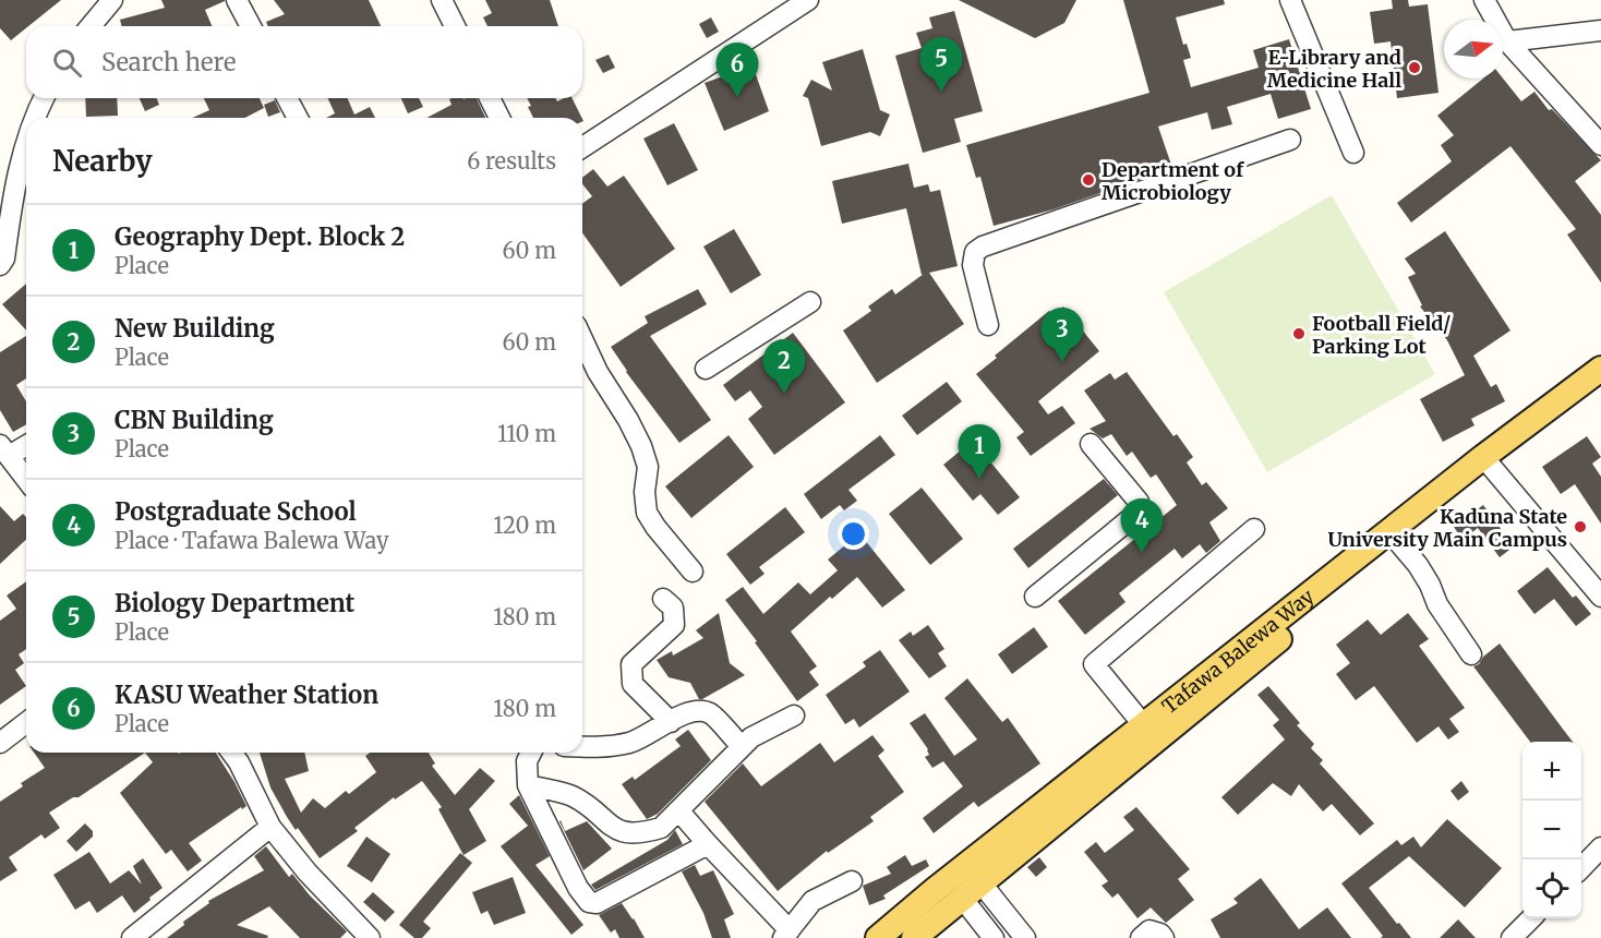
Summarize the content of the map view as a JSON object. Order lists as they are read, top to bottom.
{
  "streets": {
    "main road": ["Tafawa Balewa Way"]
  },
  "places": [
    "E-Library and Medicine Hall",
    "Department of Microbiology",
    "Football Field/ Parking Lot",
    "Kaduna State University Main Campus"
  ],
  "north": "right",
  "page": {
    "search": "Search here",
    "pins": [
      "5",
      "6",
      "3",
      "2",
      "1",
      "4"
    ],
    "heading": ["Nearby", "6 results"],
    "list": [
      {
        "mark": "1",
        "name": "Geography Dept. Block 2",
        "note": "Place",
        "value": "60 m"
      },
      {
        "mark": "2",
        "name": "New Building",
        "note": "Place",
        "value": "60 m"
      },
      {
        "mark": "3",
        "name": "CBN Building",
        "note": "Place",
        "value": "110 m"
      },
      {
        "mark": "4",
        "name": "Postgraduate School",
        "note": "Place · Tafawa Balewa Way",
        "value": "120 m"
      },
      {
        "mark": "5",
        "name": "Biology Department",
        "note": "Place",
        "value": "180 m"
      },
      {
        "mark": "6",
        "name": "KASU Weather Station",
        "note": "Place",
        "value": "180 m"
      }
    ],
    "map_buttons": ["+", "−"]
  }
}
